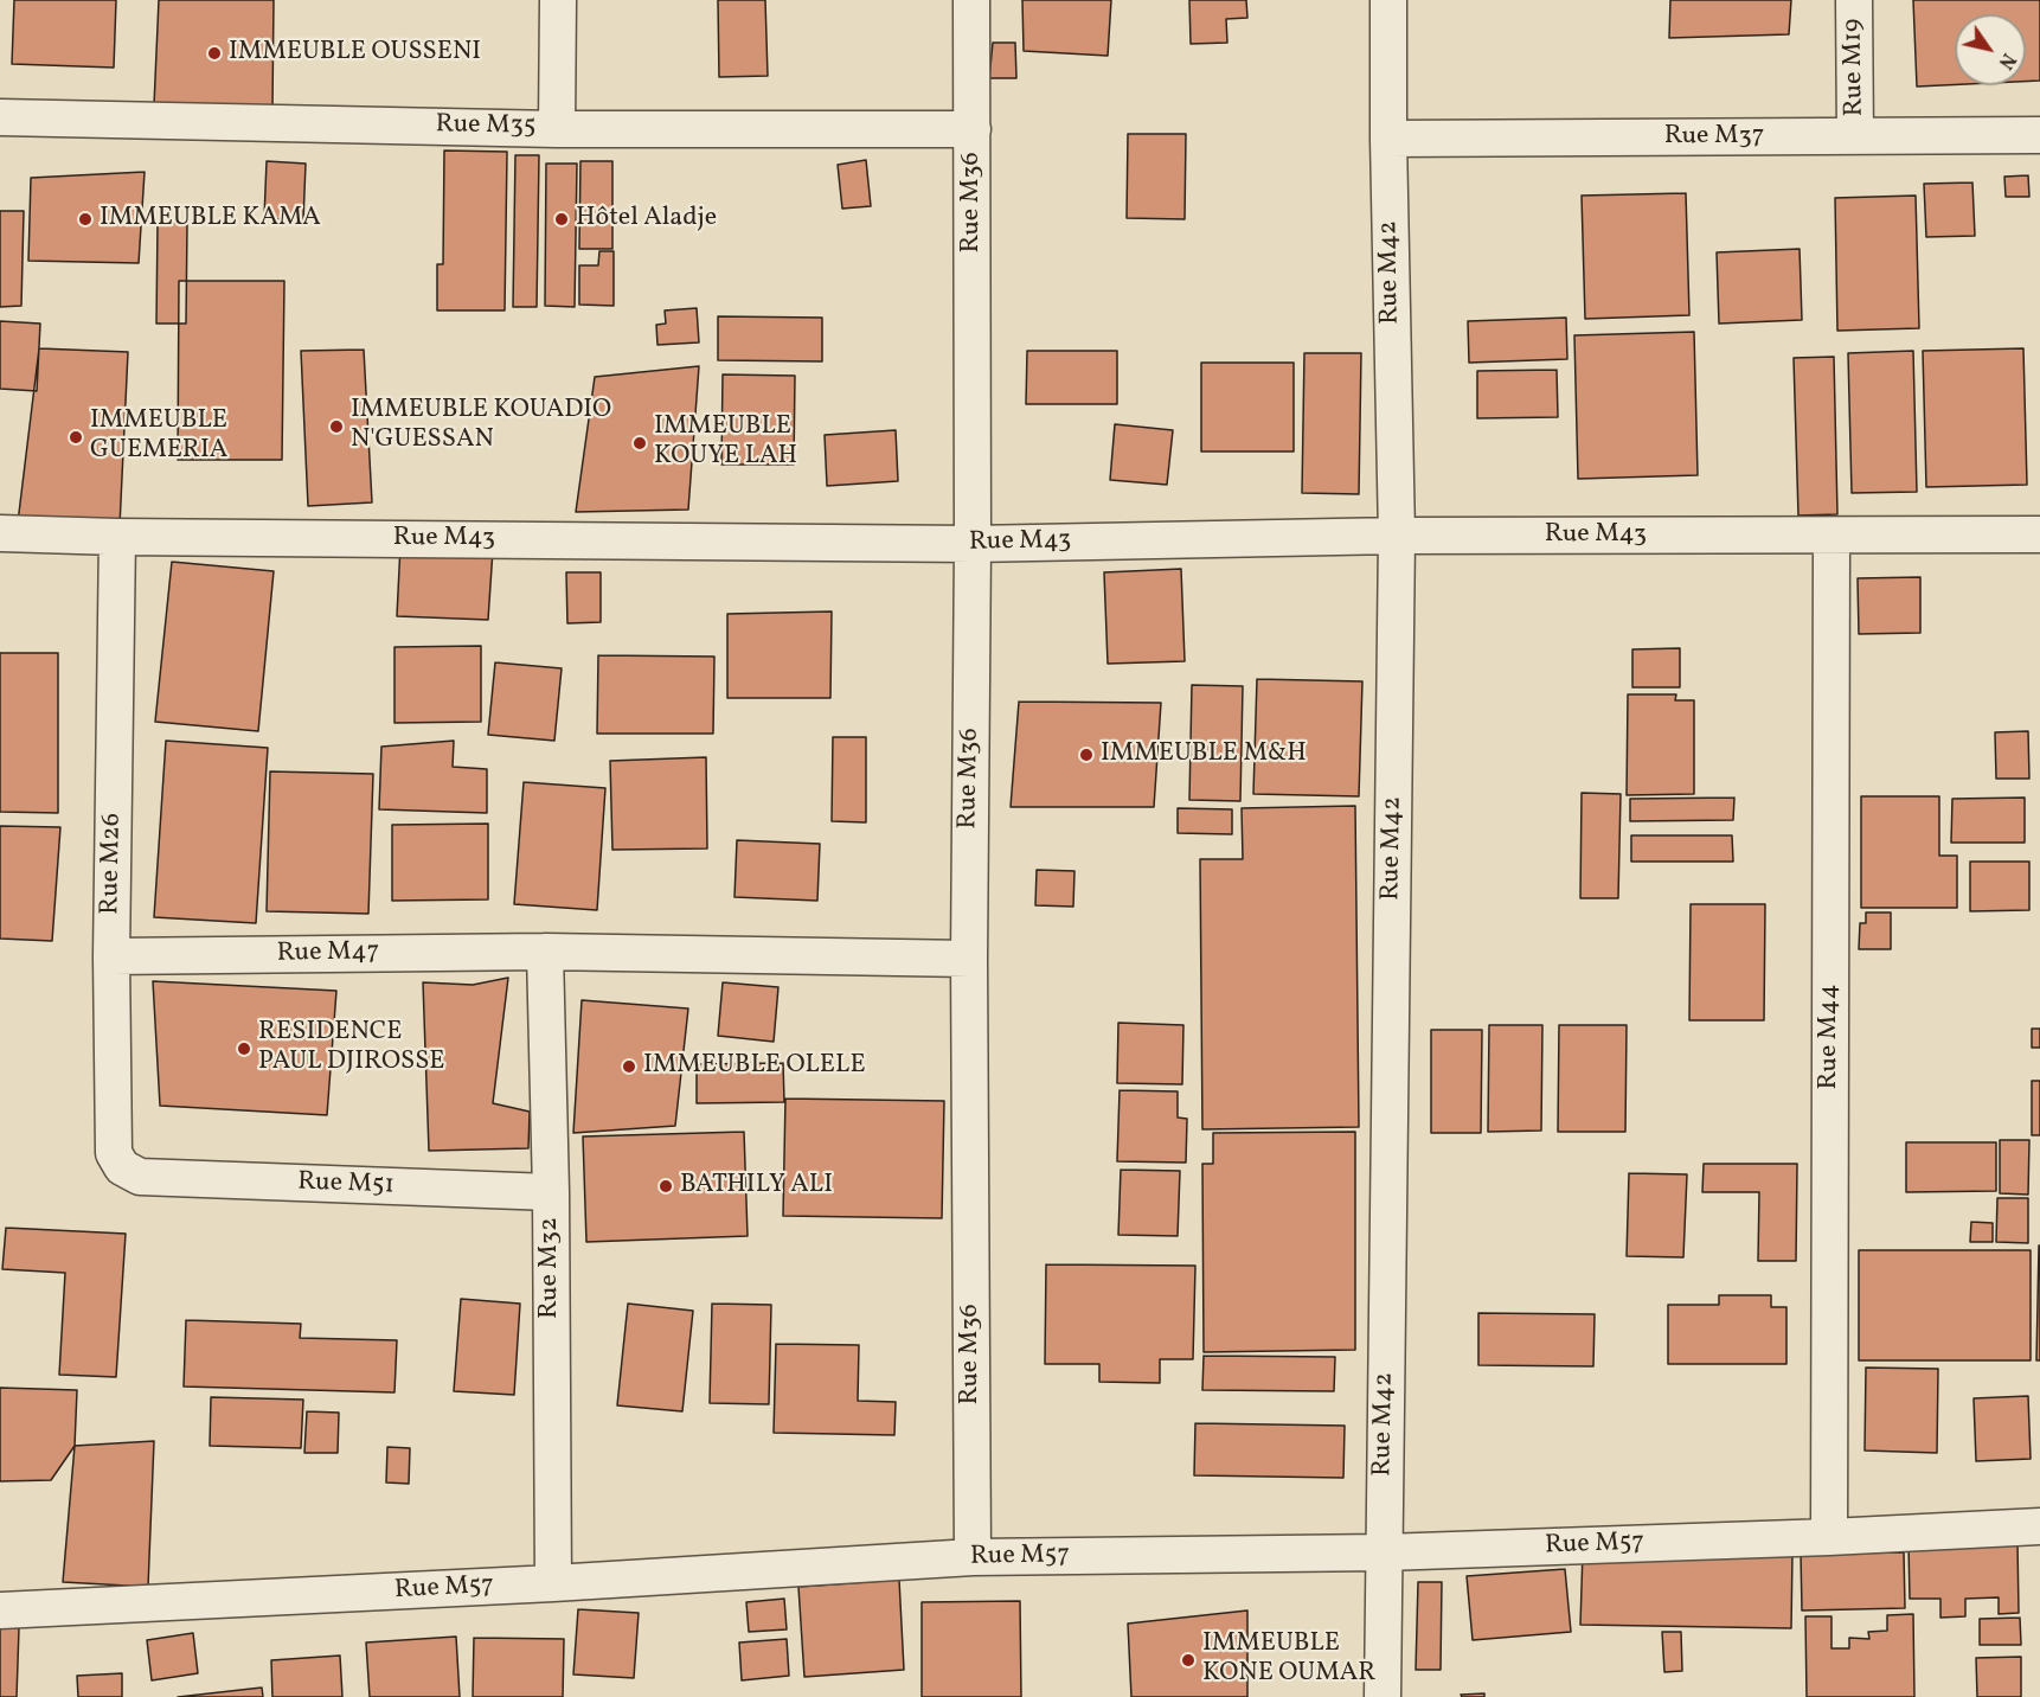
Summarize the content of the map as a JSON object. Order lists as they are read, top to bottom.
{
  "streets": {
    "street": [
      "Rue M19",
      "Rue M35",
      "Rue M37",
      "Rue M36",
      "Rue M42",
      "Rue M43",
      "Rue M26",
      "Rue M47",
      "Rue M44",
      "Rue M51",
      "Rue M32",
      "Rue M57"
    ]
  },
  "crossings": [
    ["Rue M19", "Rue M37"],
    ["Rue M35", "Rue M36"],
    ["Rue M37", "Rue M42"],
    ["Rue M36", "Rue M43"],
    ["Rue M36", "Rue M47"],
    ["Rue M36", "Rue M57"],
    ["Rue M42", "Rue M43"],
    ["Rue M42", "Rue M57"],
    ["Rue M43", "Rue M26"],
    ["Rue M43", "Rue M44"],
    ["Rue M26", "Rue M47"],
    ["Rue M26", "Rue M51"],
    ["Rue M47", "Rue M32"],
    ["Rue M44", "Rue M57"],
    ["Rue M51", "Rue M32"],
    ["Rue M32", "Rue M57"]
  ],
  "places": [
    "IMMEUBLE OUSSENI",
    "IMMEUBLE KAMA",
    "Hôtel Aladje",
    "IMMEUBLE KOUADIO N'GUESSAN",
    "IMMEUBLE GUEMERIA",
    "IMMEUBLE KOUYE LAH",
    "IMMEUBLE M&H",
    "RESIDENCE PAUL DJIROSSE",
    "IMMEUBLE OLELE",
    "BATHILY ALI",
    "IMMEUBLE KONE OUMAR"
  ],
  "north": "bottom right"
}
